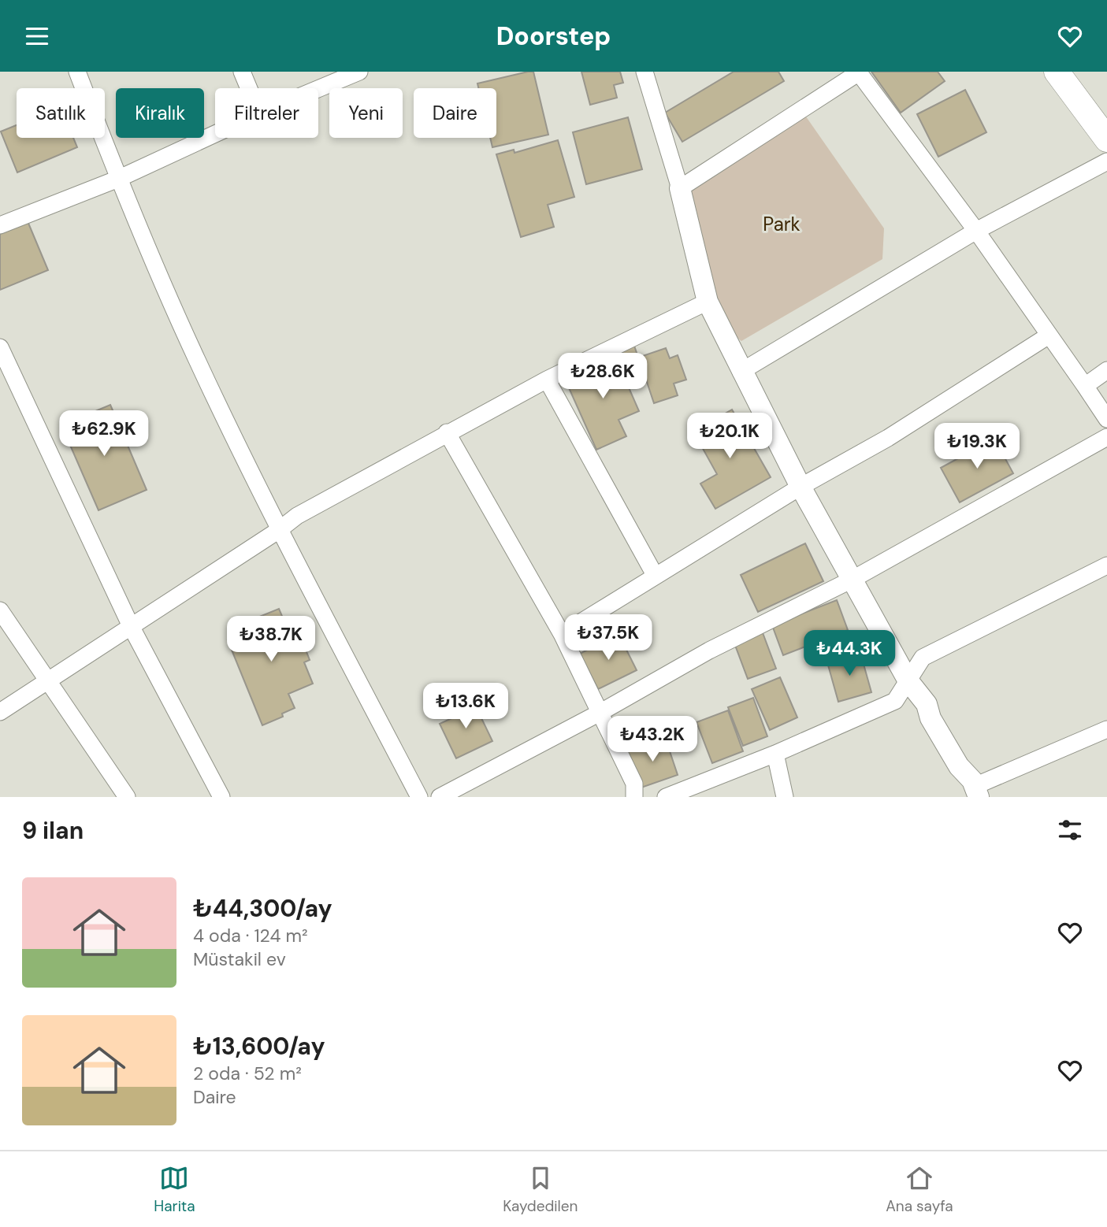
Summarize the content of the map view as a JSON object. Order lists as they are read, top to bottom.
{
  "parks": ["Park"],
  "page": {
    "header": "Doorstep",
    "chip": [
      "Satılık",
      "Kiralık",
      "Filtreler",
      "Yeni",
      "Daire"
    ],
    "price": [
      "₺28.6K",
      "₺62.9K",
      "₺20.1K",
      "₺19.3K",
      "₺37.5K",
      "₺38.7K",
      "₺44.3K",
      "₺13.6K",
      "₺43.2K"
    ],
    "heading": "9 ilan",
    "list": [
      {
        "name": "₺44,300/ay",
        "note": "4 oda · 124 m² · Müstakil ev"
      },
      {
        "name": "₺13,600/ay",
        "note": "2 oda · 52 m² · Daire"
      }
    ],
    "tabs": ["Harita", "Kaydedilen", "Ana sayfa"]
  }
}
